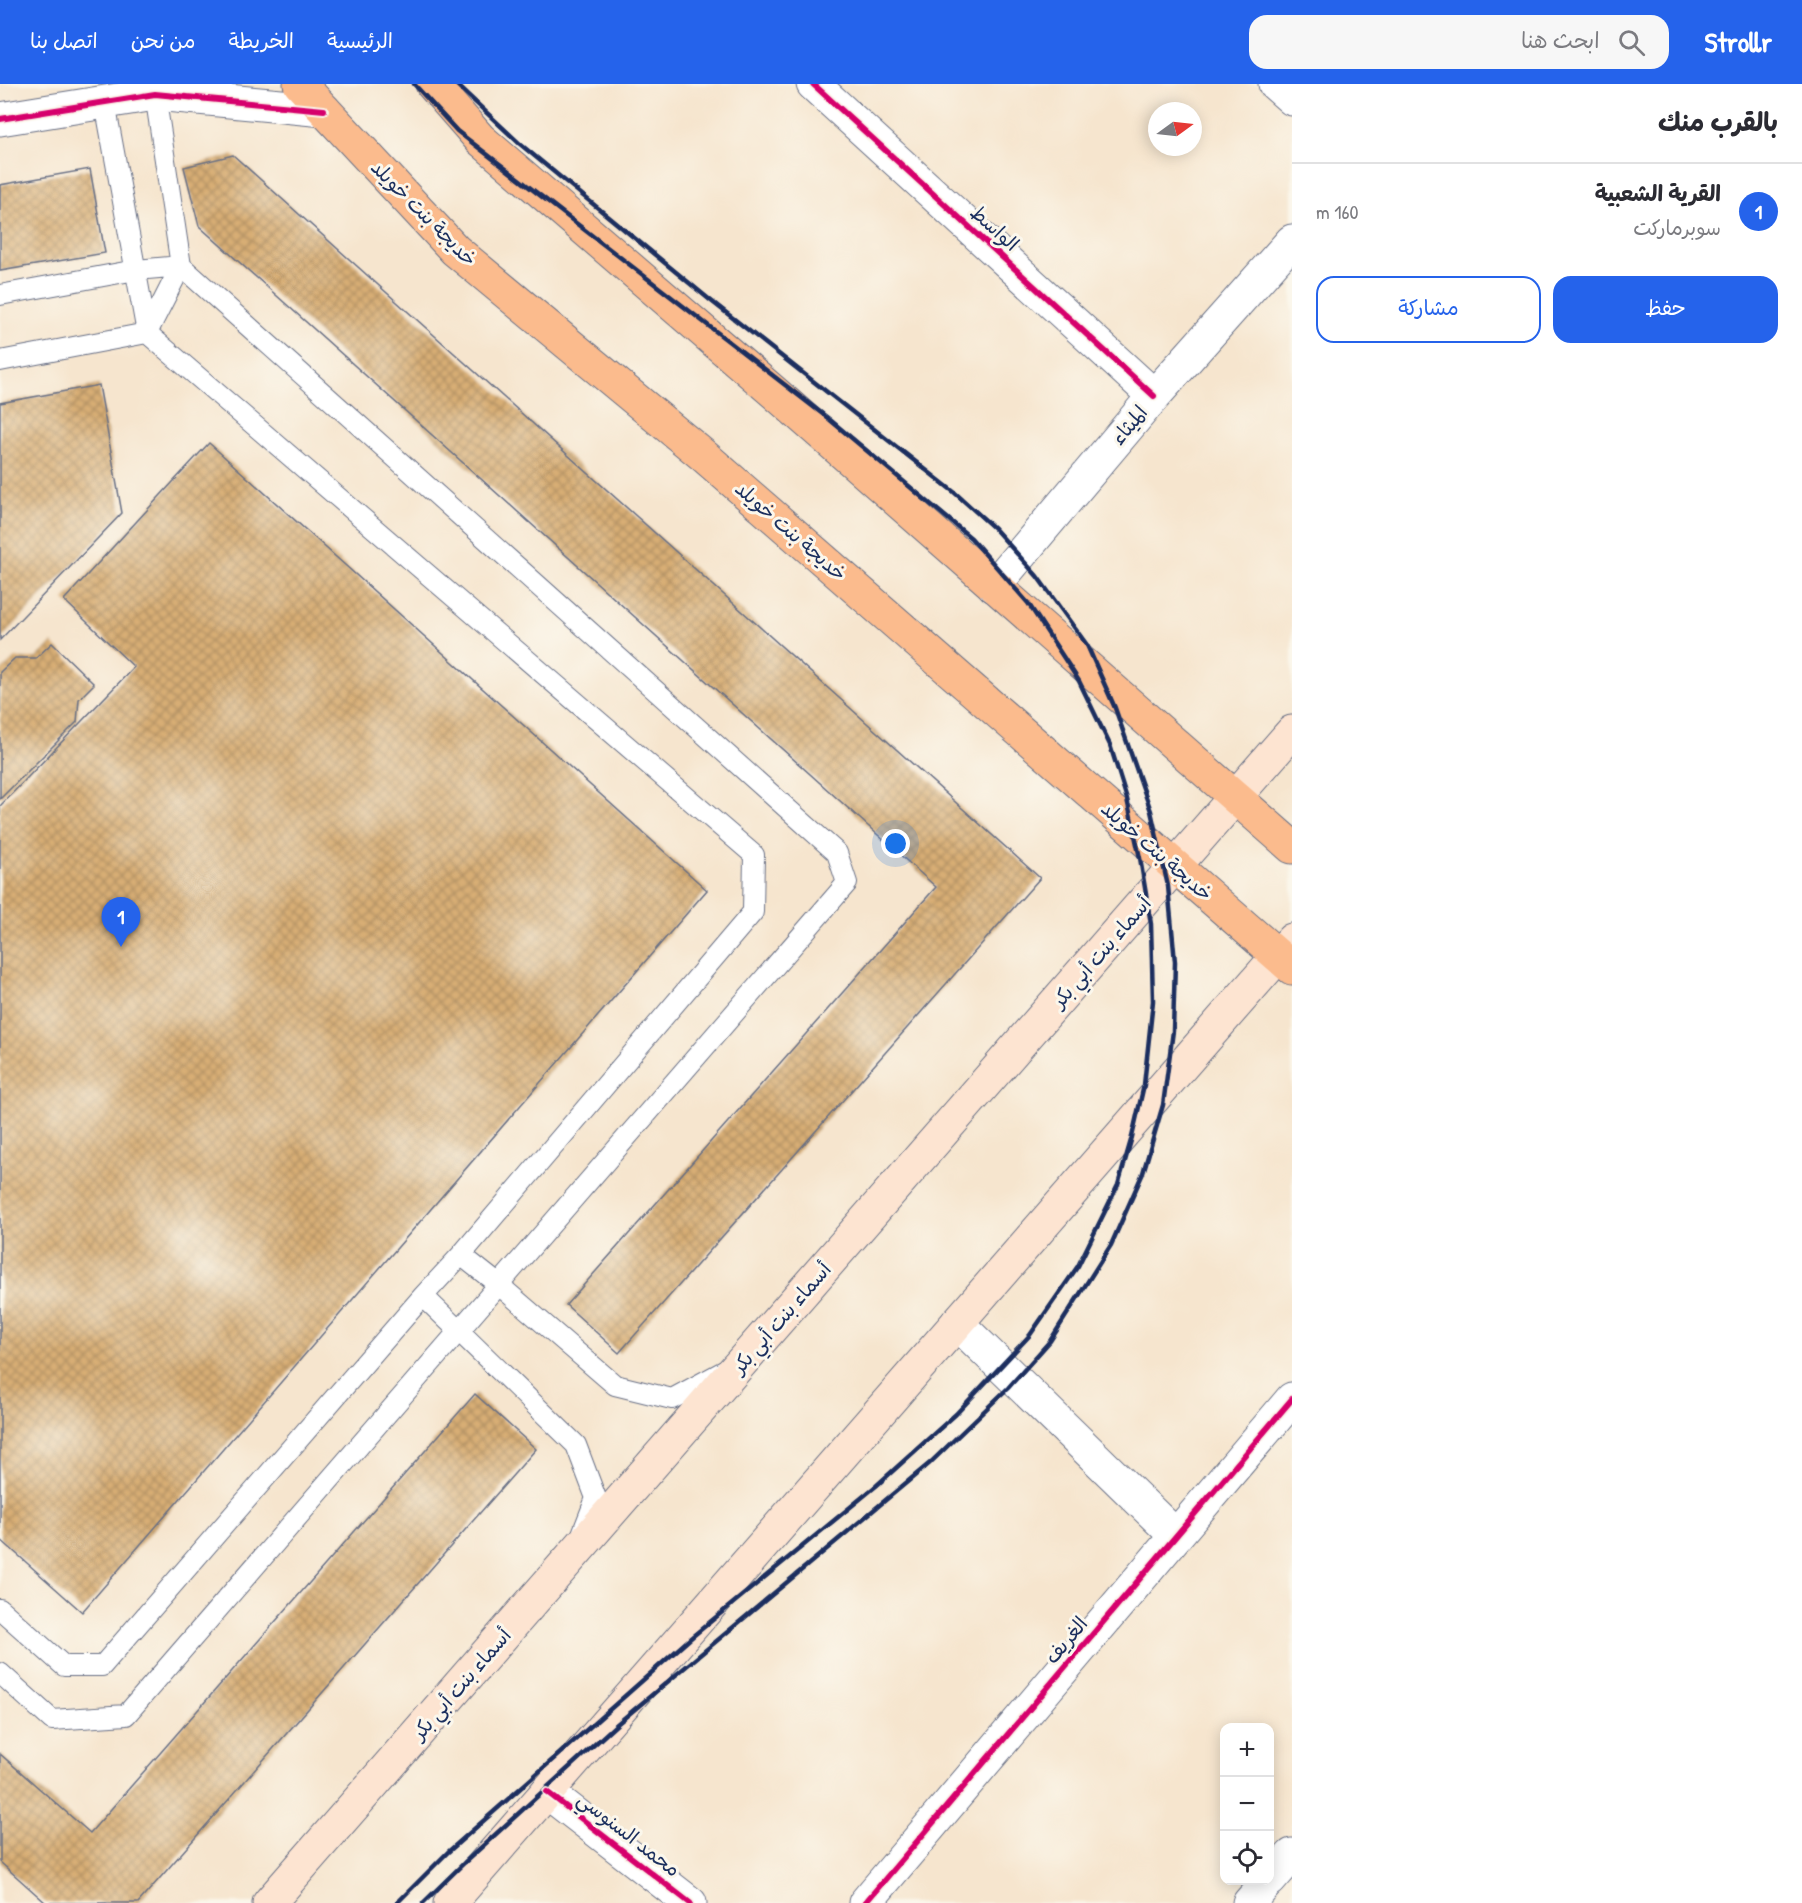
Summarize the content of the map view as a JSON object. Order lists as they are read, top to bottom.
{
  "streets": {
    "main road": ["خديجة بنت خويلد", "أسماء بنت أبي بكر"],
    "street": [
      "الواسط",
      "الميثاء",
      "الغريف",
      "محمد السنوسي"
    ]
  },
  "crossings": [
    ["خديجة بنت خويلد", "أسماء بنت أبي بكر"],
    ["الواسط", "الميثاء"]
  ],
  "north": "right",
  "page": {
    "header": "Strollr",
    "search": "ابحث هنا",
    "nav": [
      "الرئيسية",
      "الخريطة",
      "من نحن",
      "اتصل بنا"
    ],
    "heading": "بالقرب منك",
    "list": [
      {
        "mark": "1",
        "name": "القرية الشعبية",
        "note": "سوبرماركت",
        "value": "160 m"
      }
    ],
    "buttons": ["حفظ", "مشاركة"],
    "pins": "1",
    "map_buttons": ["+", "−"]
  }
}
